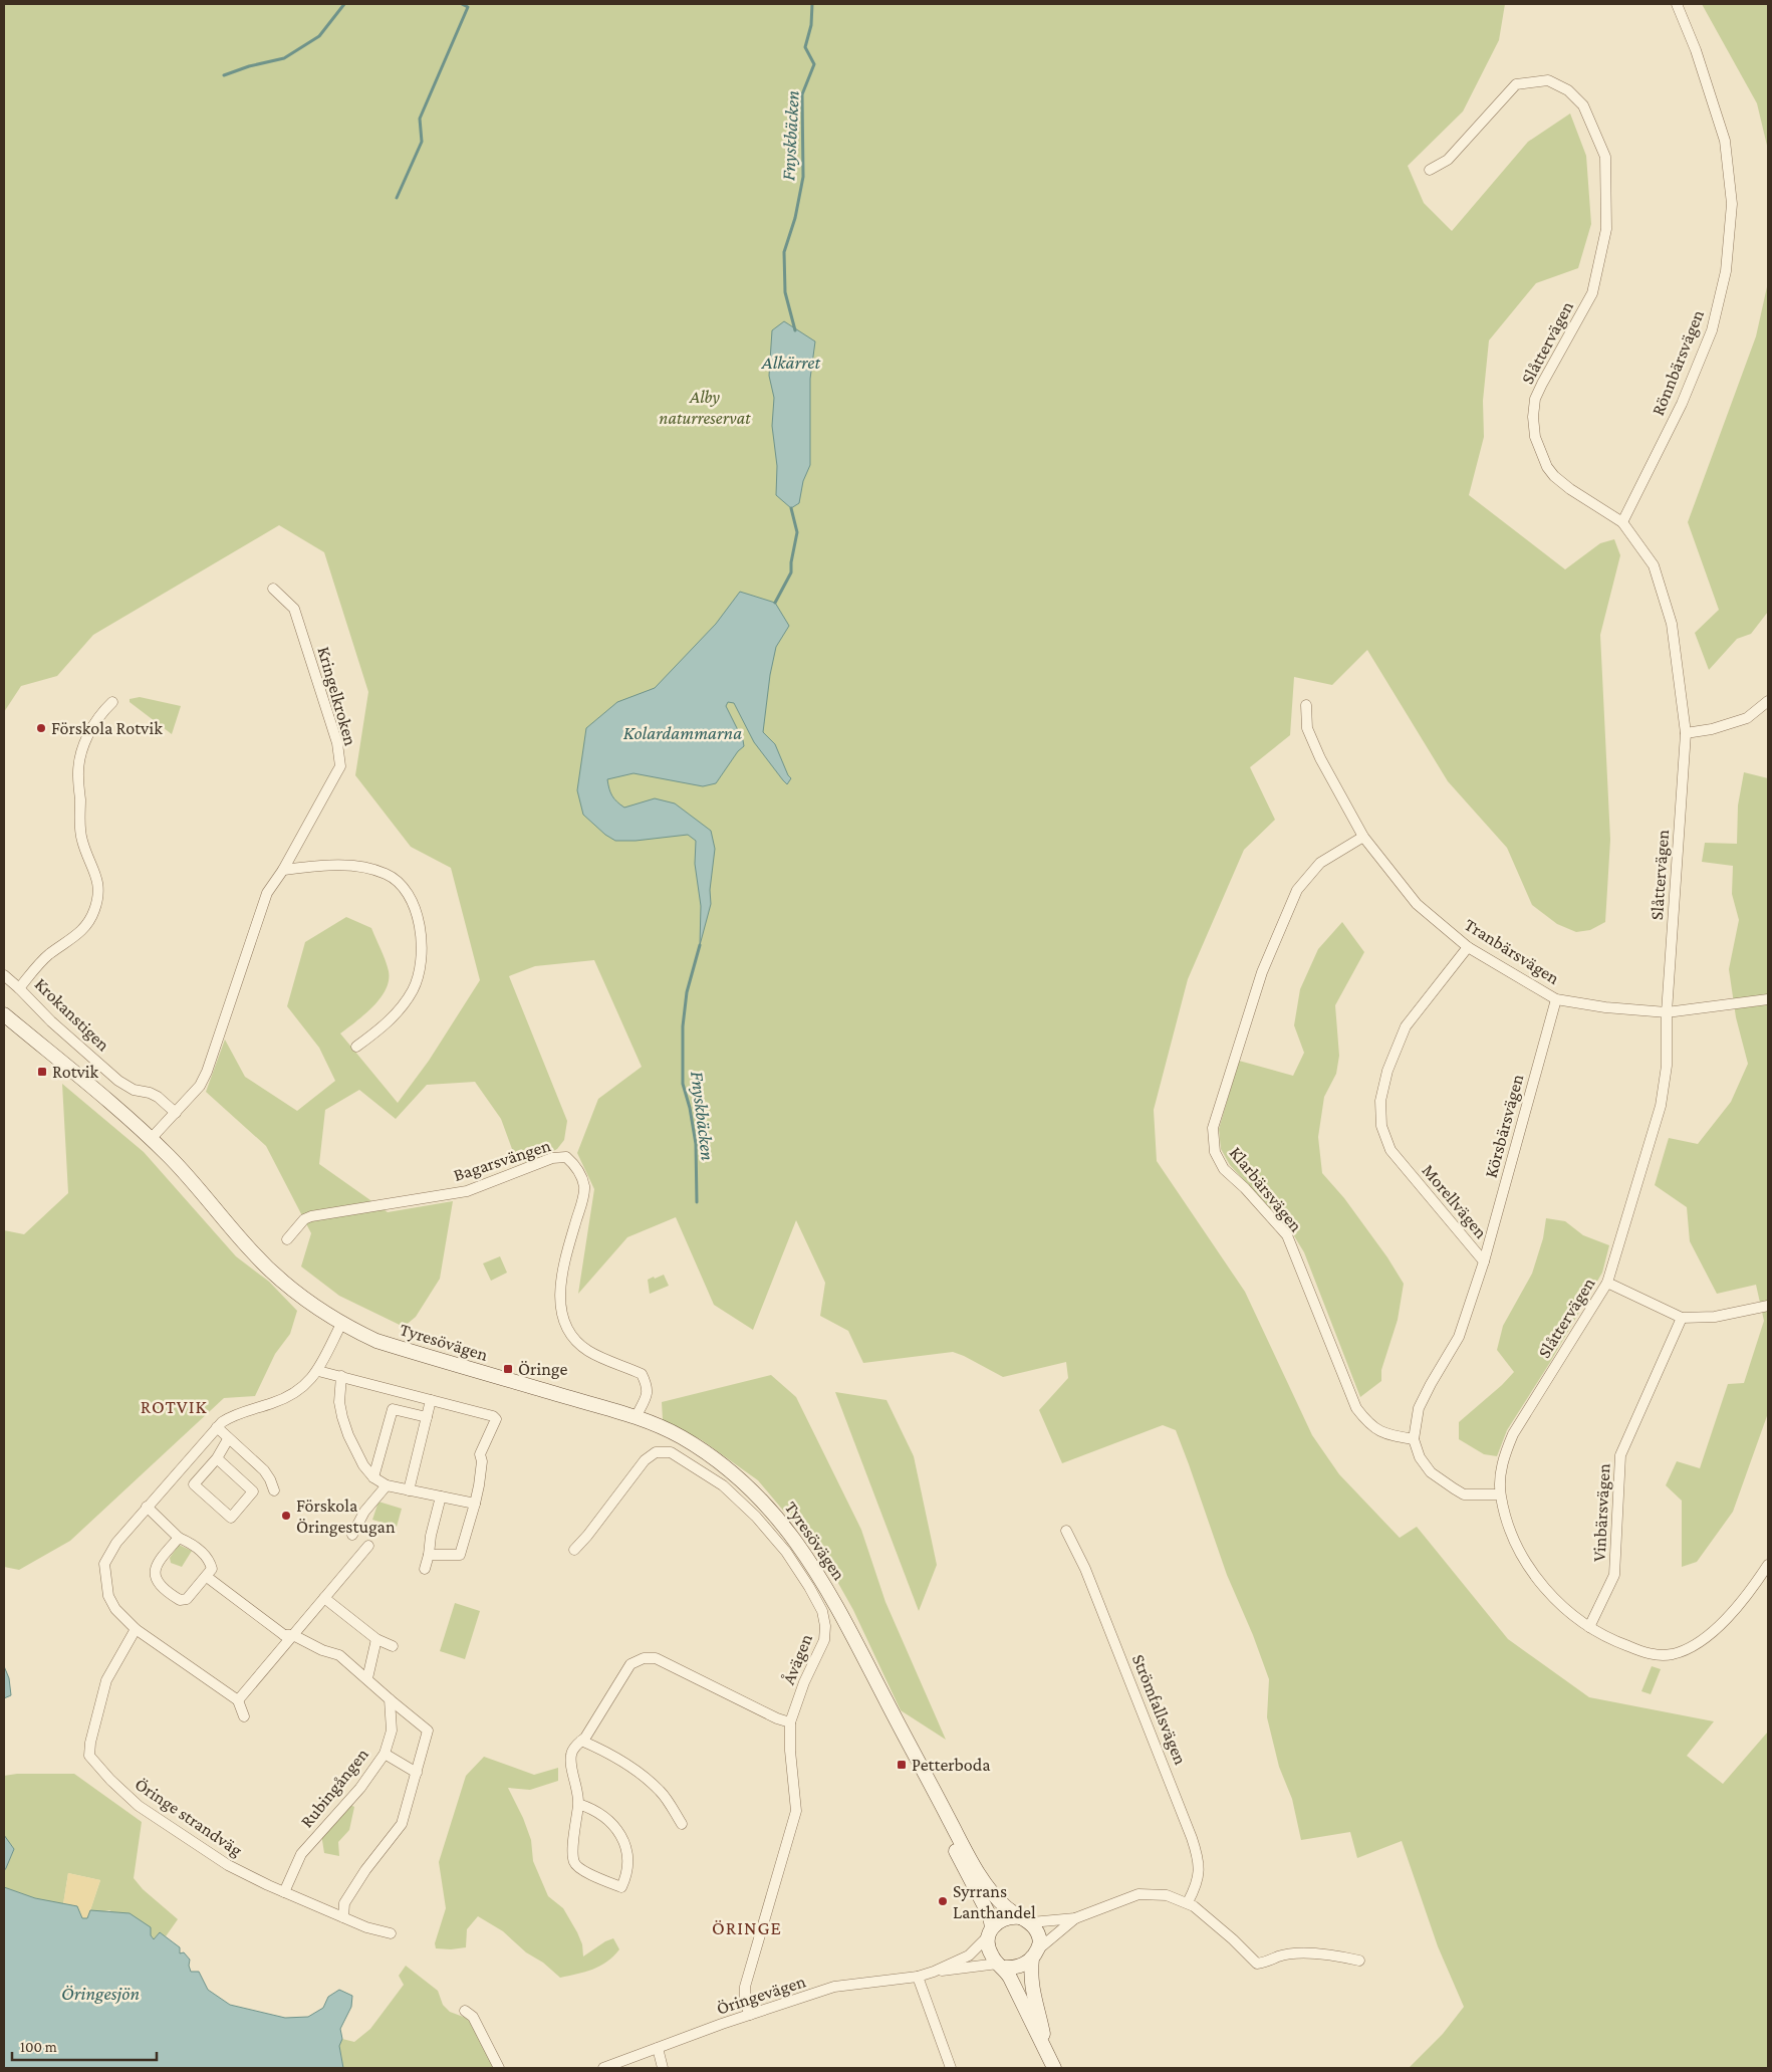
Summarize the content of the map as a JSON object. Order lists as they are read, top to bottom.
{
  "streets": {
    "main road": ["Tyresövägen"],
    "street": [
      "Slåttervägen",
      "Rönnbärsvägen",
      "Kringelkroken",
      "Tranbärsvägen",
      "Krokanstigen",
      "Körsbärsvägen",
      "Bagarsvängen",
      "Klarbärsvägen",
      "Morellvägen",
      "Vinbärsvägen",
      "Åvägen",
      "Strömfallsvägen",
      "Rubingången",
      "Öringe strandväg",
      "Öringevägen"
    ]
  },
  "crossings": [
    ["Slåttervägen", "Rönnbärsvägen"],
    ["Slåttervägen", "Tranbärsvägen"],
    ["Slåttervägen", "Vinbärsvägen"],
    ["Kringelkroken", "Krokanstigen"],
    ["Kringelkroken", "Tyresövägen"],
    ["Tranbärsvägen", "Körsbärsvägen"],
    ["Tranbärsvägen", "Klarbärsvägen"],
    ["Tranbärsvägen", "Morellvägen"],
    ["Körsbärsvägen", "Morellvägen"],
    ["Bagarsvängen", "Tyresövägen"],
    ["Klarbärsvägen", "Morellvägen"],
    ["Tyresövägen", "Öringevägen"],
    ["Åvägen", "Öringevägen"],
    ["Rubingången", "Öringe strandväg"]
  ],
  "districts": ["ROTVIK", "ÖRINGE"],
  "water": [
    "Fnyskbäcken",
    "Alkärret",
    "Kolardammarna",
    "Öringesjön"
  ],
  "parks": ["Alby naturreservat"],
  "places": {
    "other": ["Förskola Rotvik", "Förskola Öringestugan", "Syrrans Lanthandel"],
    "transit": ["Rotvik", "Öringe", "Petterboda"]
  },
  "scale_bar": "100 m"
}
